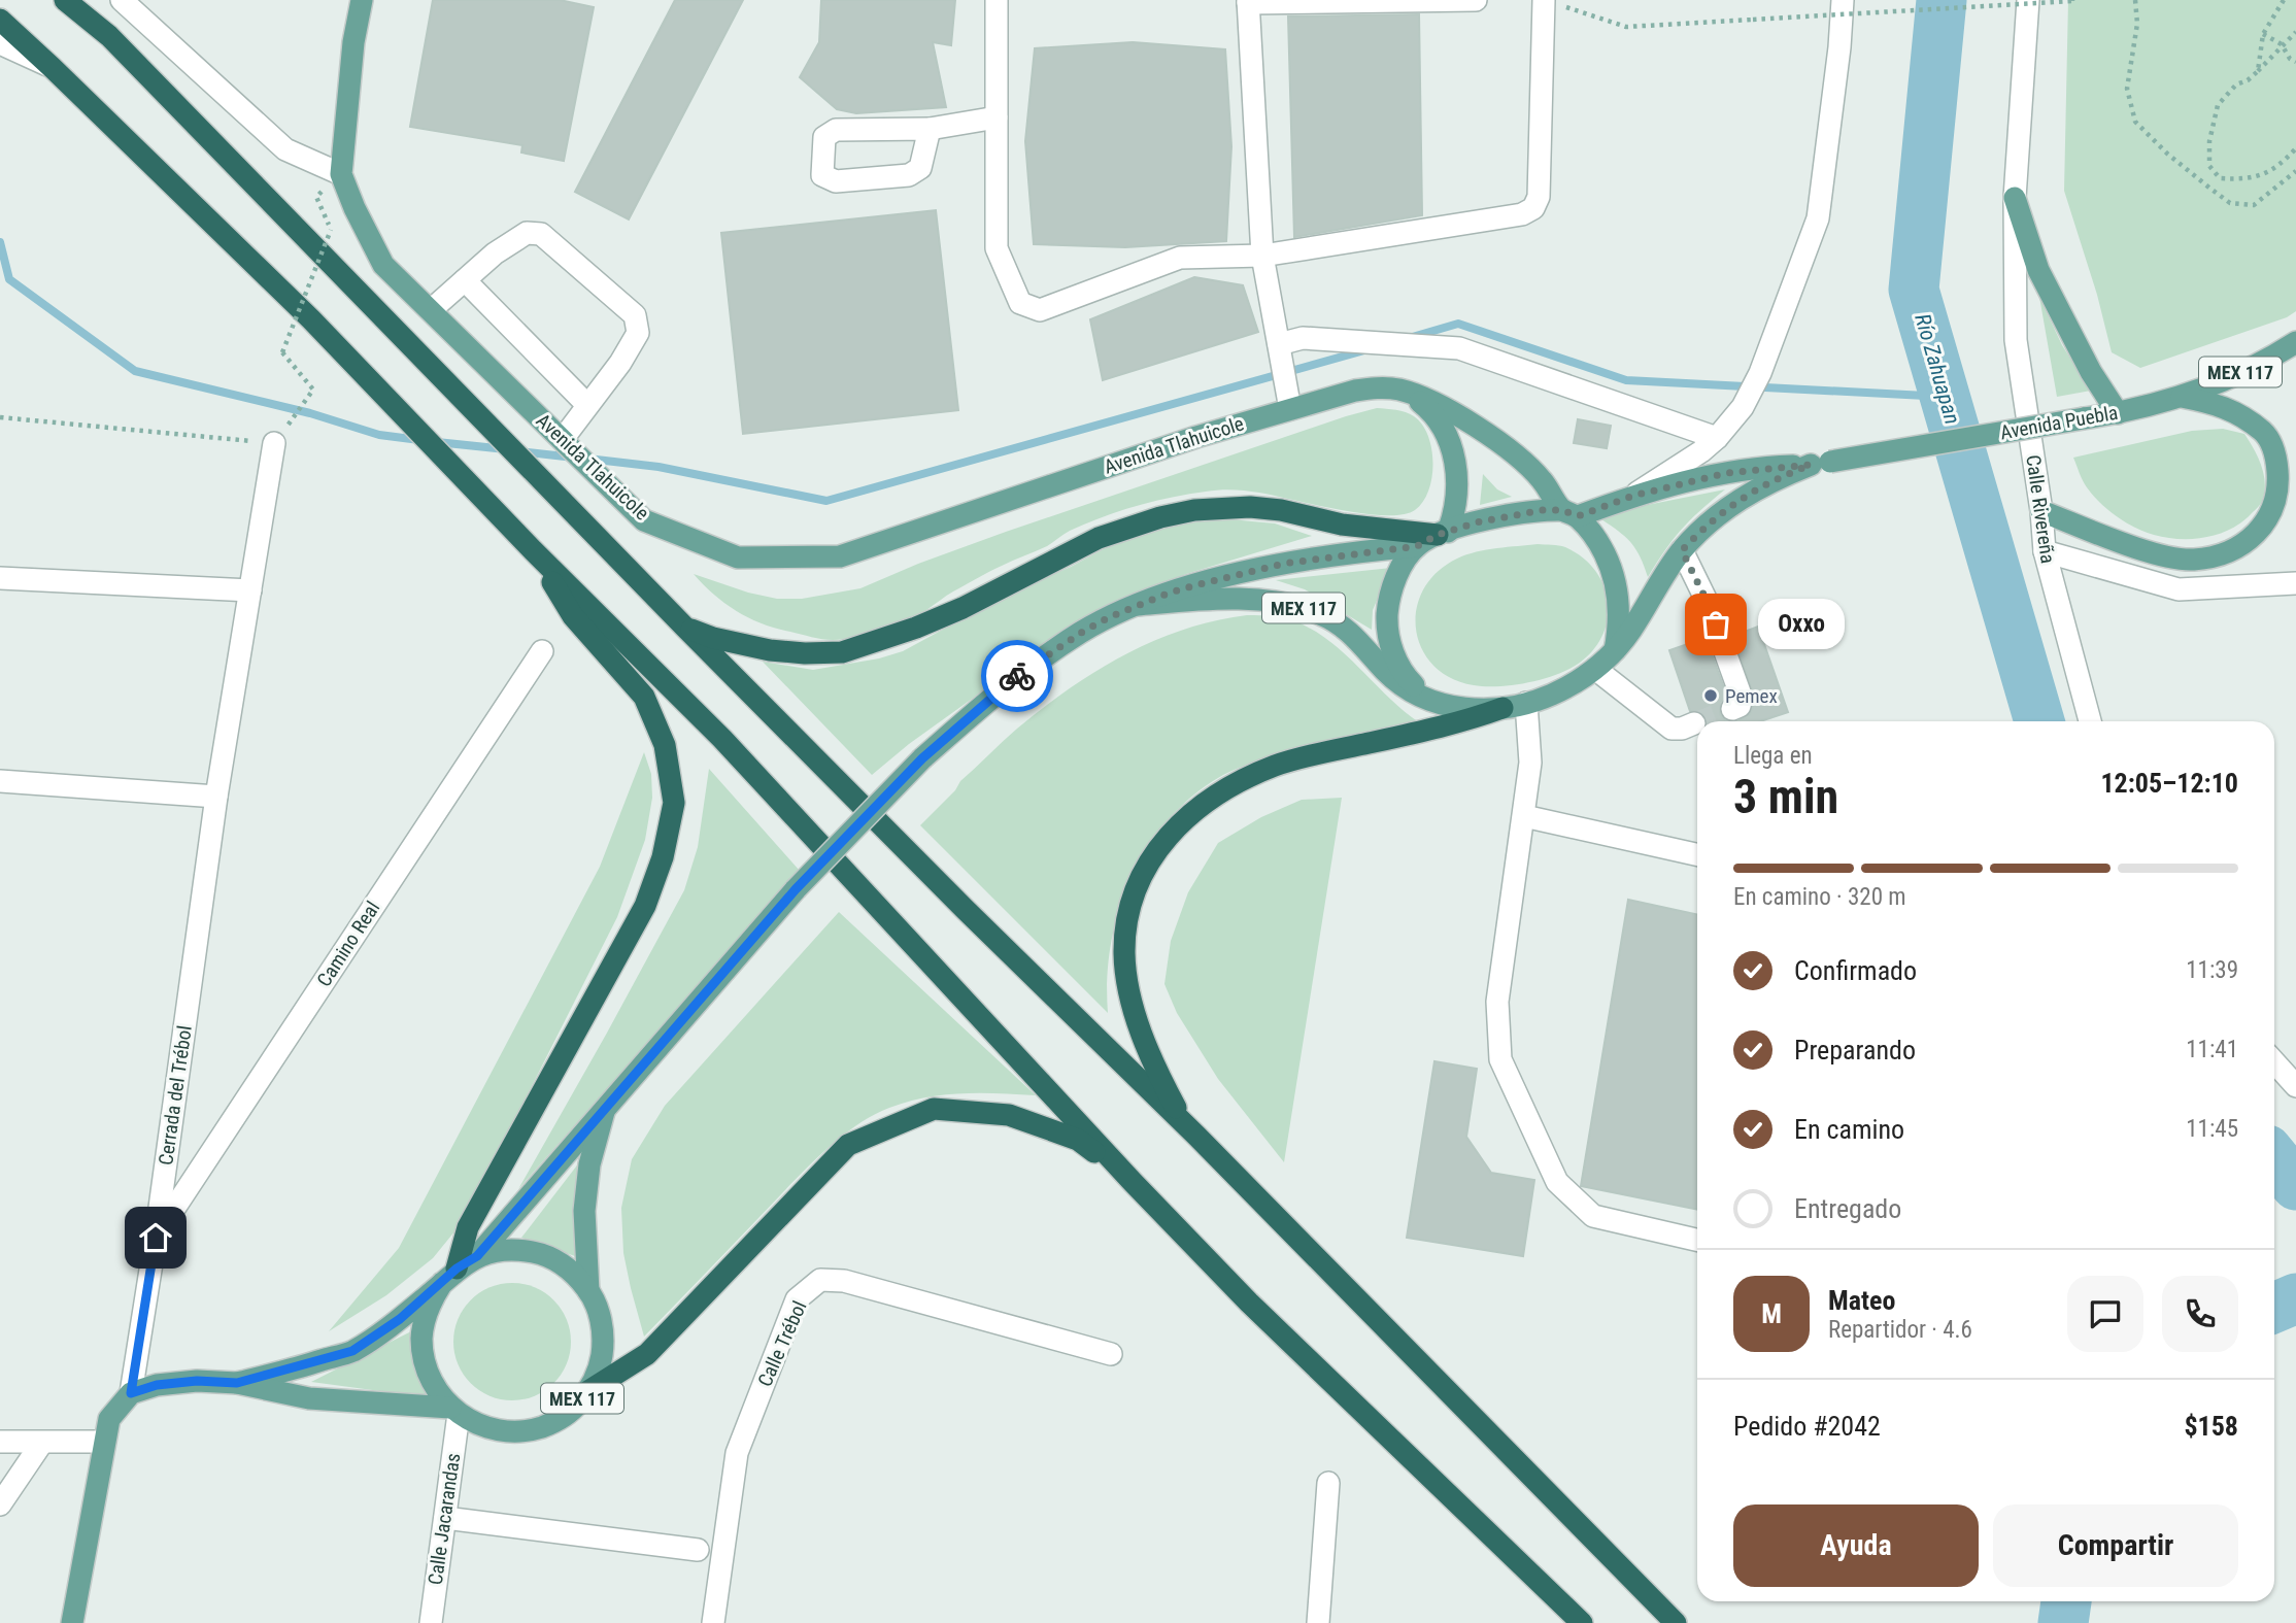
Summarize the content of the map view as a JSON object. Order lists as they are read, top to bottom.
{
  "streets": {
    "main road": ["MEX 117", "Avenida Puebla", "Avenida Tlahuicole"],
    "street": [
      "Calle Rivereña",
      "Camino Real",
      "Cerrada del Trébol",
      "Calle Trébol",
      "Calle Jacarandas"
    ]
  },
  "crossings": [
    ["MEX 117", "Avenida Puebla"],
    ["MEX 117", "Cerrada del Trébol"],
    ["MEX 117", "Calle Jacarandas"],
    ["Camino Real", "Cerrada del Trébol"]
  ],
  "water": ["Río Zahuapan"],
  "places": ["Oxxo", "Pemex"],
  "page": {
    "bubble": "Oxxo",
    "heading": ["3 min", "Llega en", "12:05–12:10"],
    "panel": [
      "Mateo",
      "Repartidor · 4.6",
      "Pedido #2042",
      "$158"
    ],
    "bar": "En camino · 320 m",
    "list": [
      ["Confirmado", "11:39"],
      ["Preparando", "11:41"],
      ["En camino", "11:45"],
      "Entregado"
    ],
    "round": "M",
    "buttons": ["Ayuda", "Compartir"]
  }
}
